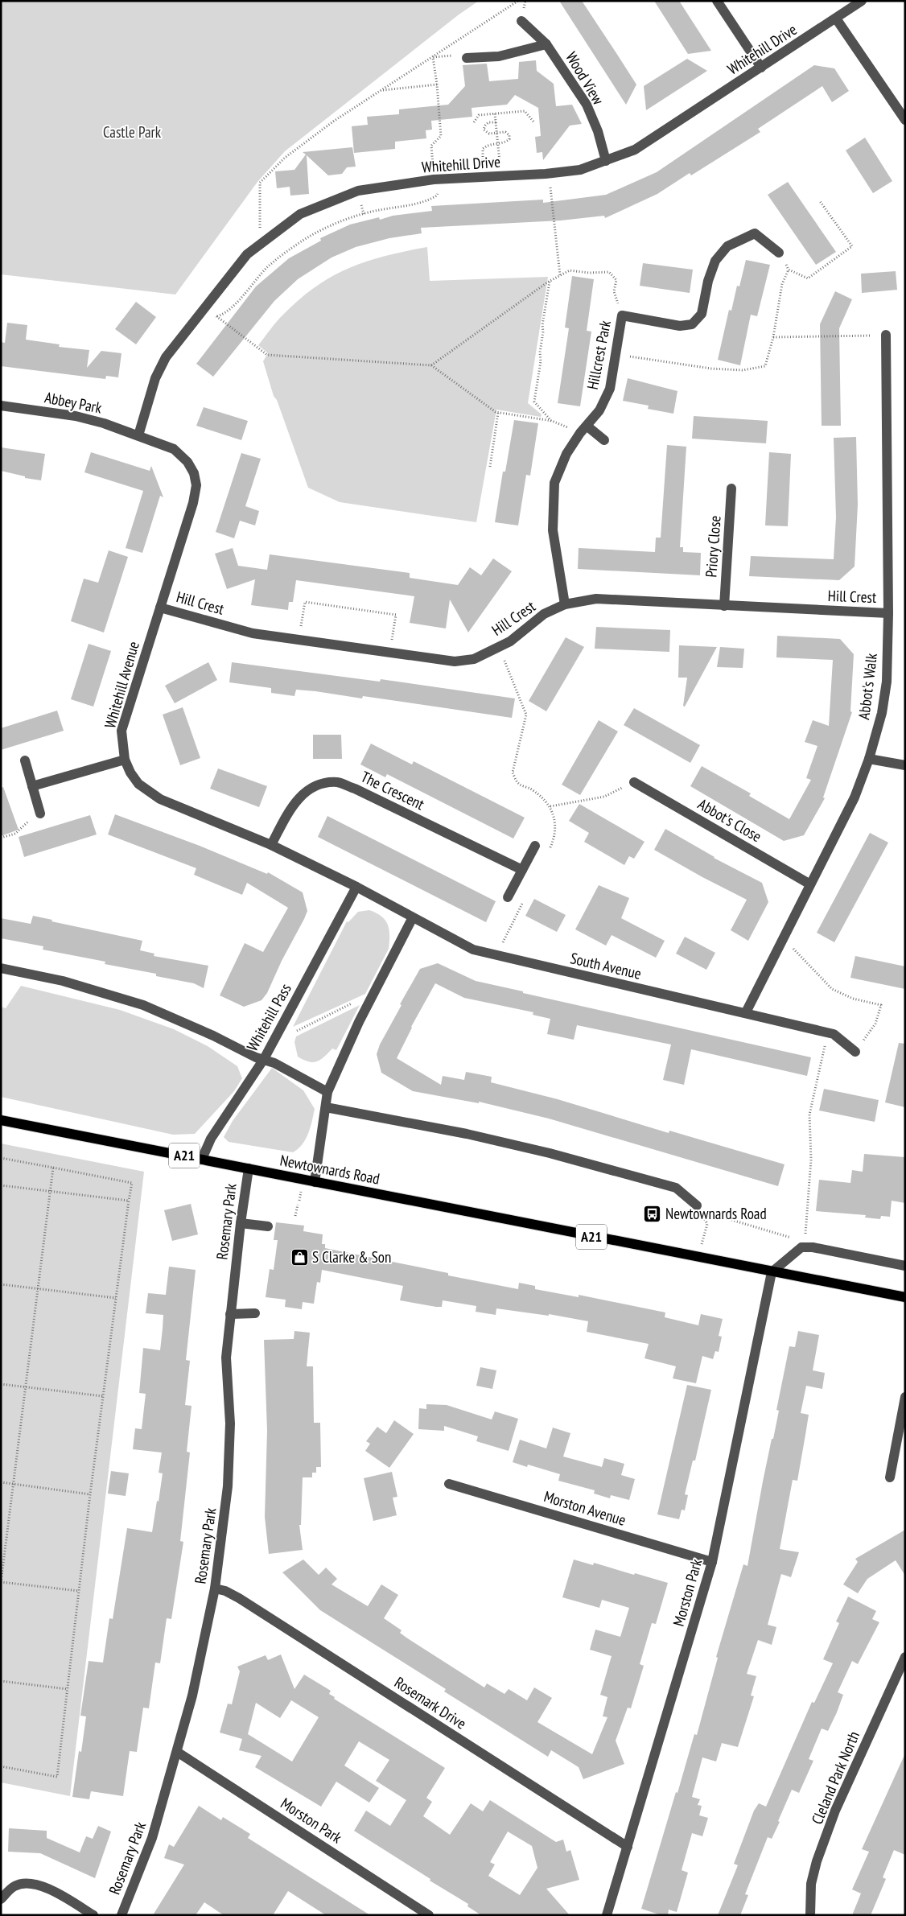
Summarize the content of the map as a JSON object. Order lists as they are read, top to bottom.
{
  "streets": {
    "main road": ["A21", "Newtownards Road"],
    "street": [
      "Whitehill Drive",
      "Wood View",
      "Hillcrest Park",
      "Abbey Park",
      "Priory Close",
      "Hill Crest",
      "Whitehill Avenue",
      "Abbot's Walk",
      "The Crescent",
      "Abbot's Close",
      "South Avenue",
      "Whitehill Pass",
      "Rosemary Park",
      "Morston Avenue",
      "Morston Park",
      "Rosemark Drive",
      "Cleland Park North"
    ]
  },
  "crossings": [
    ["Whitehill Drive", "Wood View"],
    ["Whitehill Drive", "Abbey Park"],
    ["Whitehill Drive", "Whitehill Avenue"],
    ["Hillcrest Park", "Hill Crest"],
    ["Abbey Park", "Whitehill Avenue"],
    ["Priory Close", "Hill Crest"],
    ["Hill Crest", "Whitehill Avenue"],
    ["Hill Crest", "Abbot's Walk"],
    ["Whitehill Avenue", "The Crescent"],
    ["Whitehill Avenue", "South Avenue"],
    ["Whitehill Avenue", "Whitehill Pass"],
    ["Abbot's Walk", "Abbot's Close"],
    ["Abbot's Walk", "South Avenue"],
    ["South Avenue", "Whitehill Pass"],
    ["Whitehill Pass", "Newtownards Road"],
    ["Newtownards Road", "Rosemary Park"],
    ["Newtownards Road", "Morston Park"],
    ["Rosemary Park", "Morston Park"],
    ["Rosemary Park", "Rosemark Drive"],
    ["Morston Avenue", "Morston Park"],
    ["Morston Park", "Rosemark Drive"]
  ],
  "parks": ["Castle Park"],
  "places": {
    "bus stop": ["Newtownards Road"],
    "shop": ["S Clarke & Son"]
  }
}
